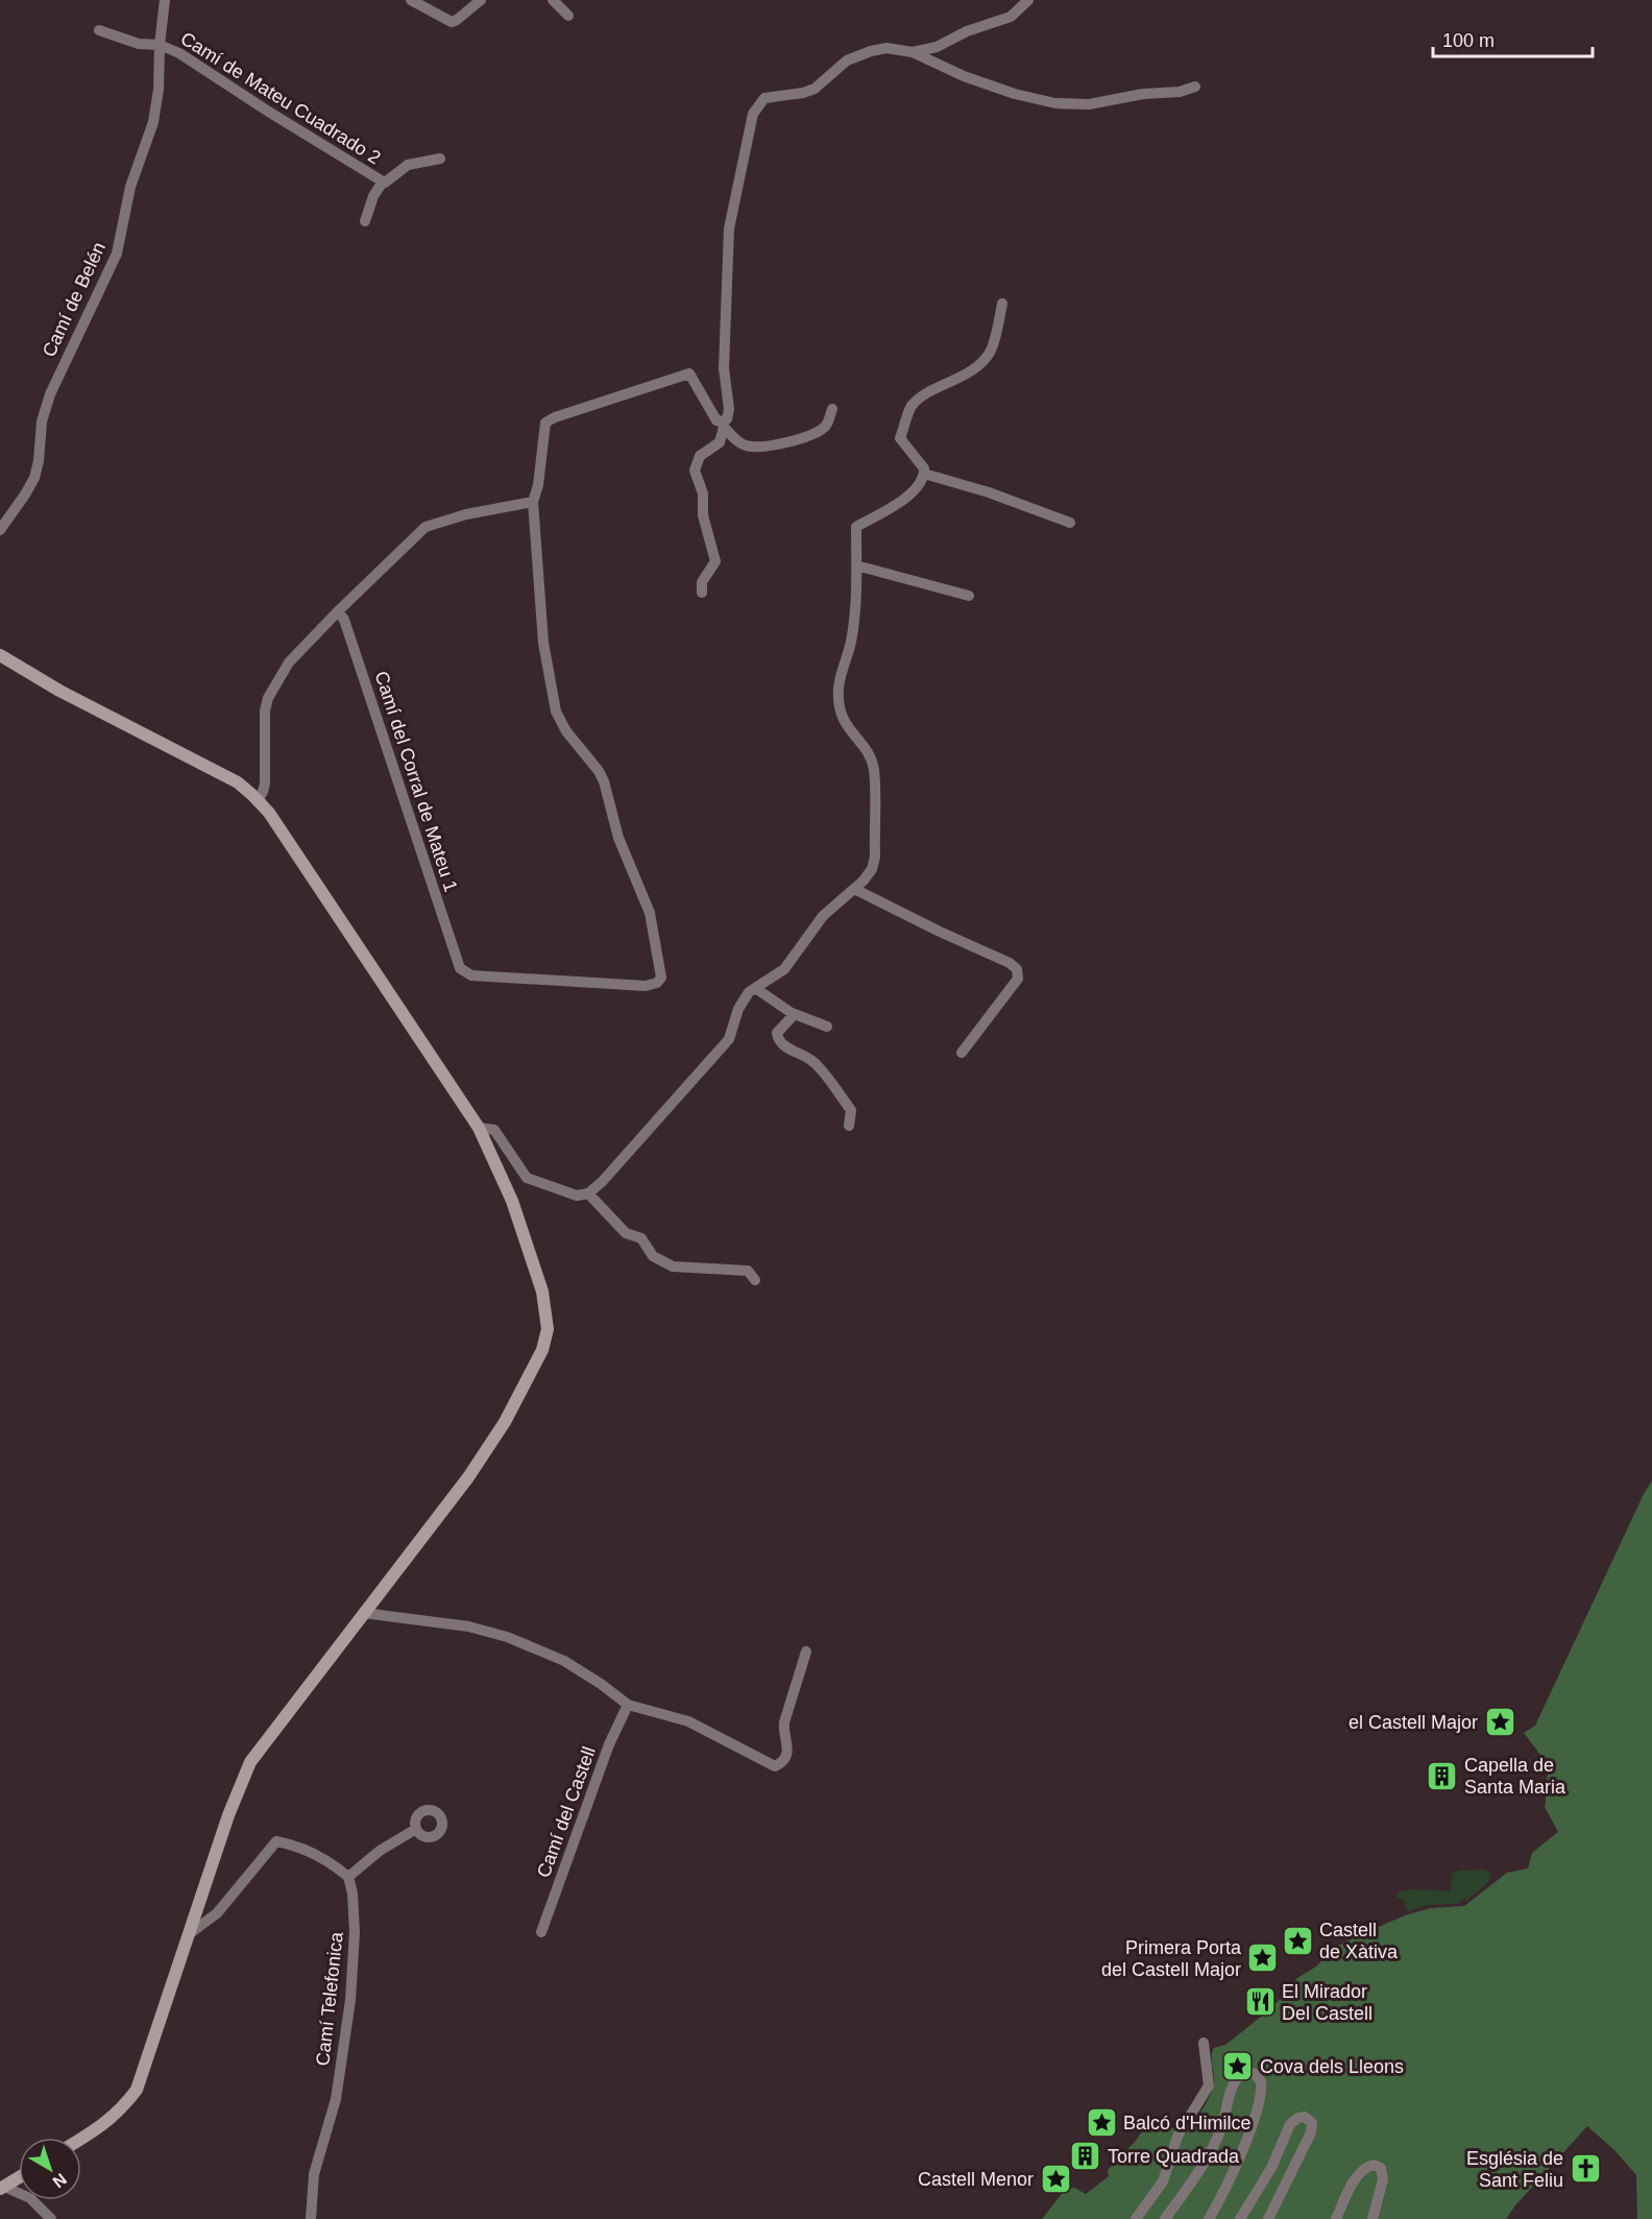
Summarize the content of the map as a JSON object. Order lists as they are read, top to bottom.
{
  "streets": {
    "street": [
      "Camí de Mateu Cuadrado 2",
      "Camí de Belén",
      "Camí del Corral de Mateu 1",
      "Camí del Castell",
      "Camí Telefonica"
    ]
  },
  "crossings": [
    ["Camí de Mateu Cuadrado 2", "Camí de Belén"]
  ],
  "places": {
    "place": [
      "el Castell Major",
      "Castell de Xàtiva",
      "Primera Porta del Castell Major",
      "Cova dels Lleons",
      "Balcó d'Himilce",
      "Castell Menor"
    ],
    "building": ["Capella de Santa Maria", "Torre Quadrada"],
    "restaurant": ["El Mirador Del Castell"],
    "church": ["Església de Sant Feliu"]
  },
  "scale_bar": "100 m",
  "north": "bottom right"
}
